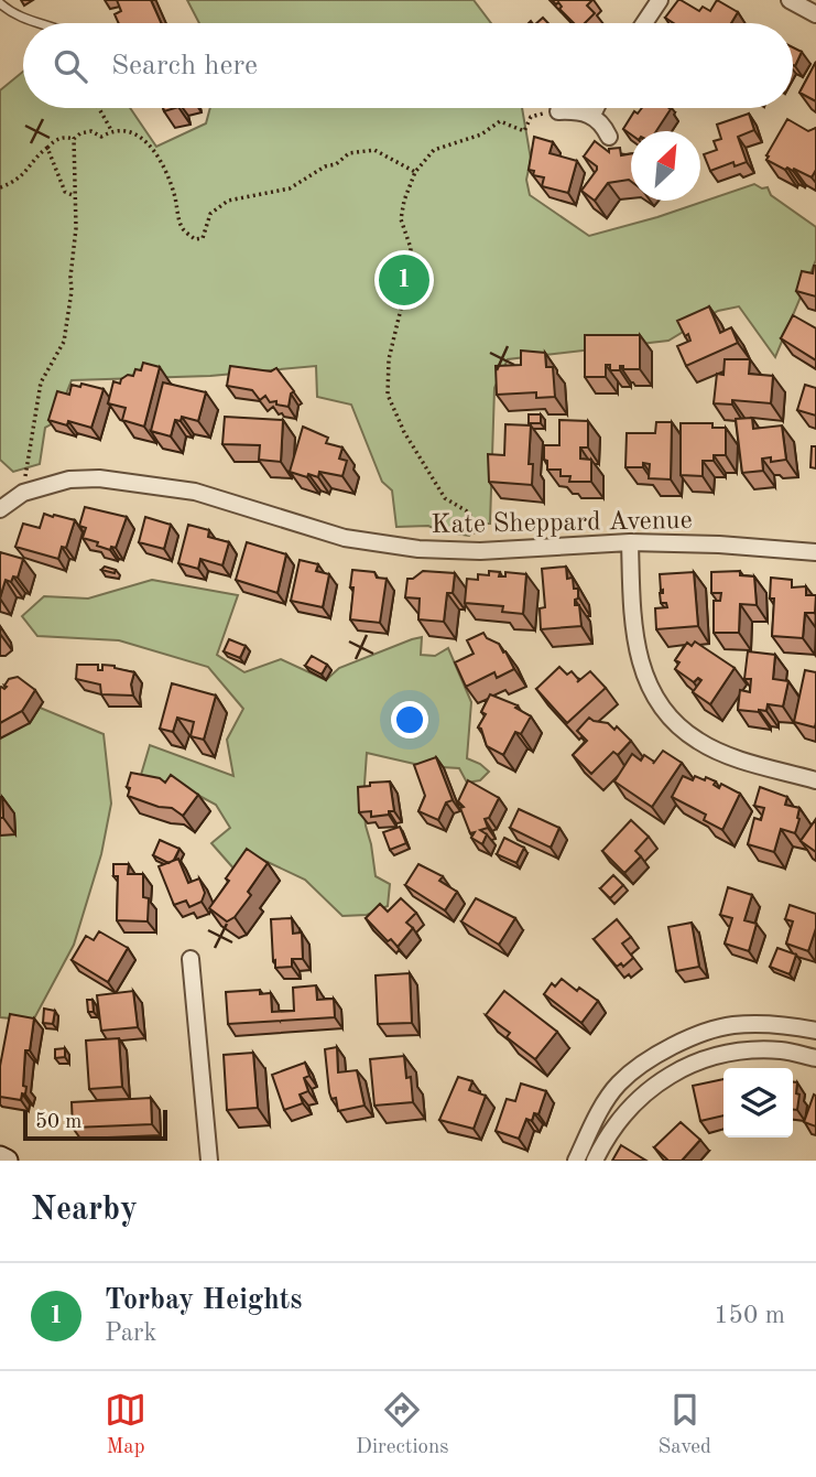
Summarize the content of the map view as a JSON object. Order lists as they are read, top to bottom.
{
  "streets": {
    "street": ["Kate Sheppard Avenue"]
  },
  "scale_bar": "50 m",
  "north": "top right",
  "page": {
    "search": "Search here",
    "pins": "1",
    "scale": "50 m",
    "heading": "Nearby",
    "list": [
      {
        "mark": "1",
        "name": "Torbay Heights",
        "note": "Park",
        "value": "150 m"
      }
    ],
    "nav": ["Map", "Directions", "Saved"]
  }
}
